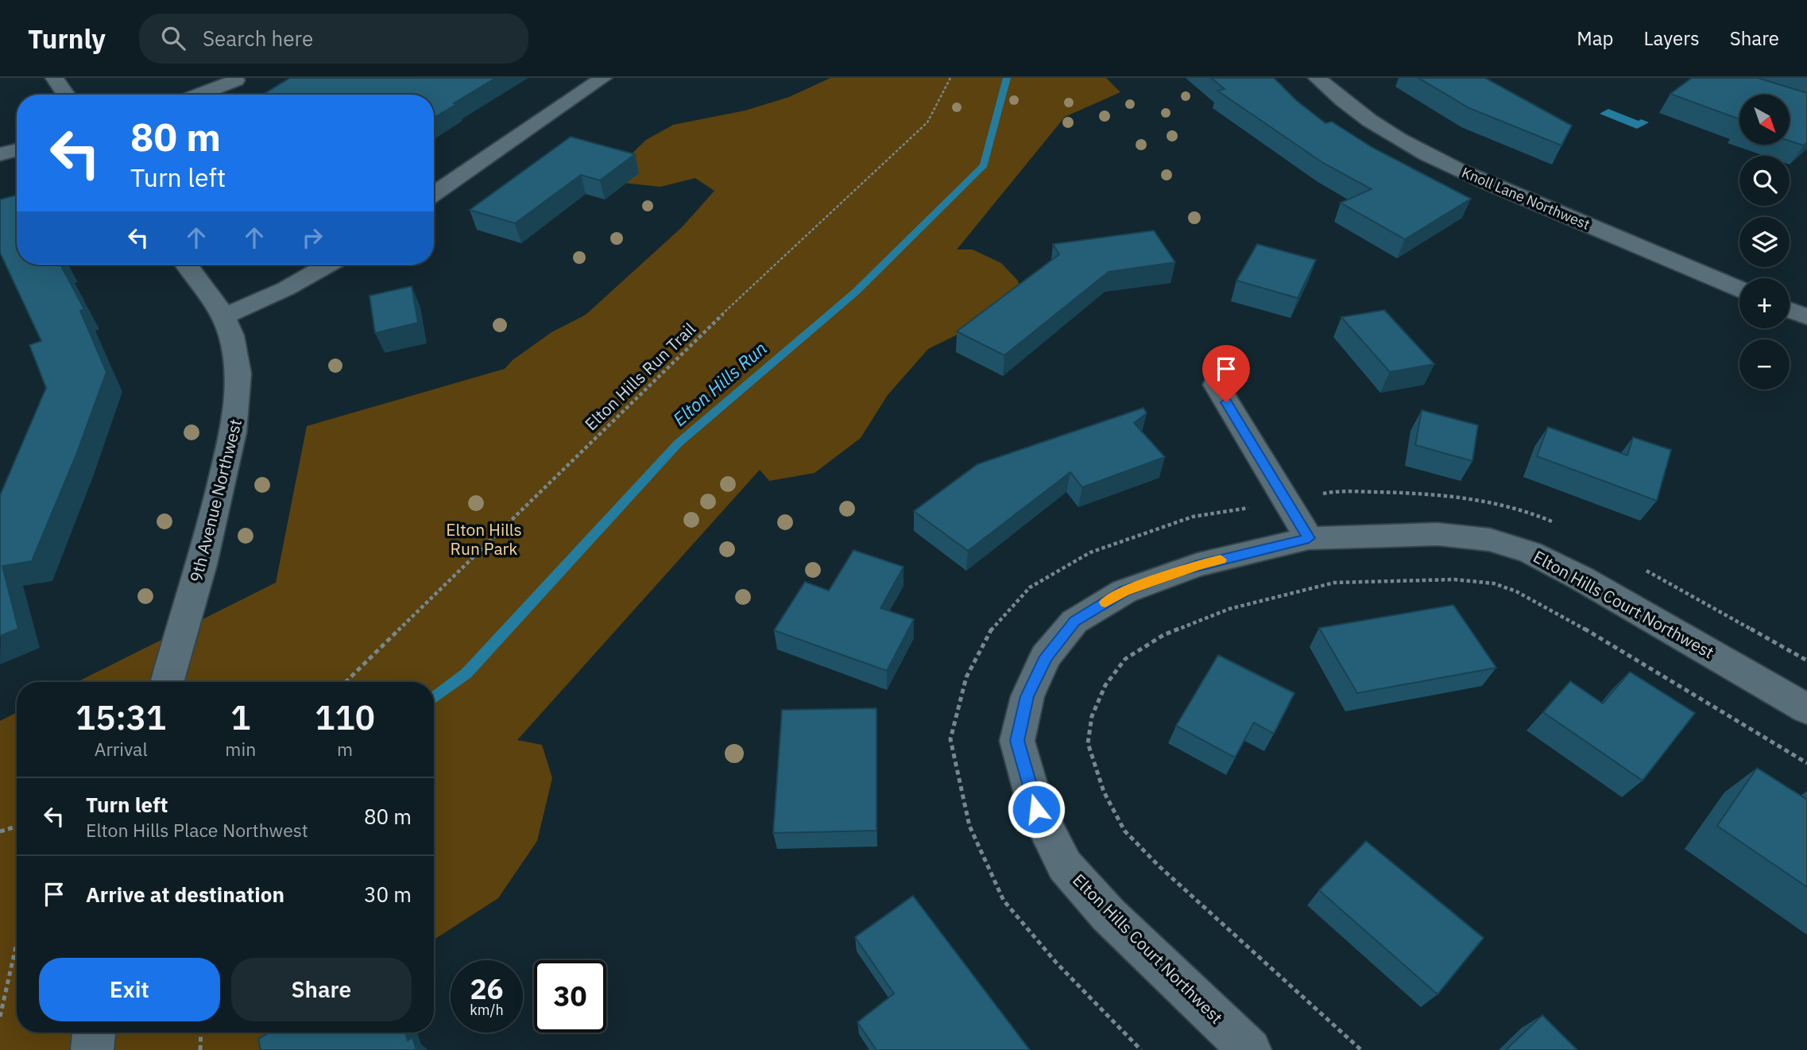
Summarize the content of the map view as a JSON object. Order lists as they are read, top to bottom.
{
  "streets": {
    "street": ["Knoll Lane Northwest", "9th Avenue Northwest", "Elton Hills Court Northwest"],
    "path": ["Elton Hills Run Trail"]
  },
  "water": ["Elton Hills Run"],
  "parks": ["Elton Hills Run Park"],
  "north": "bottom right",
  "page": {
    "header": "Turnly",
    "search": "Search here",
    "nav": ["Map", "Layers", "Share"],
    "map_buttons": ["+", "−"],
    "turn": ["80 m", "Turn left"],
    "eta": [
      "15:31",
      "Arrival",
      "1",
      "min",
      "110",
      "m"
    ],
    "list": [
      {
        "name": "Turn left",
        "note": "Elton Hills Place Northwest",
        "value": "80 m"
      },
      {
        "name": "Arrive at destination",
        "value": "30 m"
      }
    ],
    "buttons": ["Exit", "Share"],
    "speed": "26 km/h",
    "limit": "30"
  }
}
